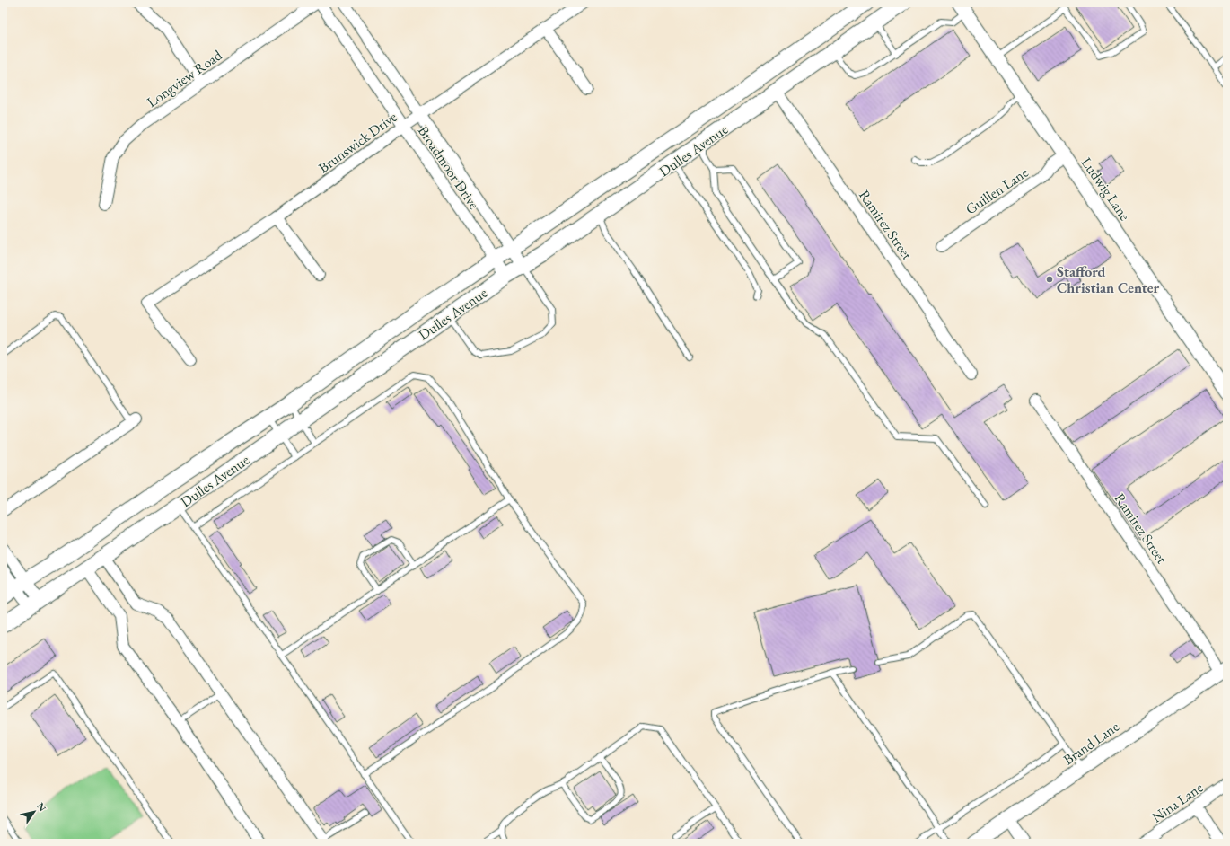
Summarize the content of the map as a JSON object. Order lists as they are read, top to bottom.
{
  "streets": {
    "main road": ["Dulles Avenue"],
    "street": [
      "Longview Road",
      "Brunswick Drive",
      "Broadmoor Drive",
      "Ludwig Lane",
      "Guillen Lane",
      "Ramirez Street",
      "Brand Lane",
      "Nina Lane"
    ]
  },
  "crossings": [
    ["Brunswick Drive", "Broadmoor Drive"],
    ["Dulles Avenue", "Broadmoor Drive"],
    ["Dulles Avenue", "Ramirez Street"],
    ["Ludwig Lane", "Guillen Lane"],
    ["Ramirez Street", "Brand Lane"]
  ],
  "places": ["Stafford Christian Center"],
  "north": "top right"
}
